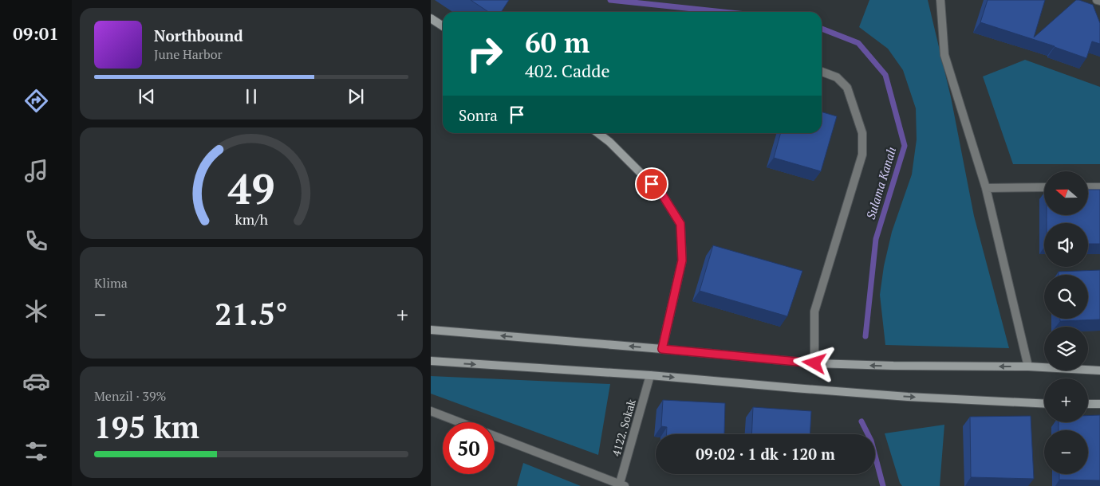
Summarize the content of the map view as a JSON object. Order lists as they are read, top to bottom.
{
  "streets": {
    "street": ["4122. Sokak"]
  },
  "water": ["Sulama Kanalı"],
  "north": "left",
  "page": {
    "tabs": "09:01",
    "turn": ["60 m", "402. Cadde"],
    "song": ["Northbound", "June Harbor"],
    "then": "Sonra",
    "map_buttons": ["+", "−"],
    "tile": [
      "Klima",
      ["Menzil · 39%", "195 km"]
    ],
    "heat": ["−", "21.5°", "+"],
    "limit": "50",
    "trip": "09:02 · 1 dk · 120 m",
    "gauge": ["49", "km/h"]
  }
}
